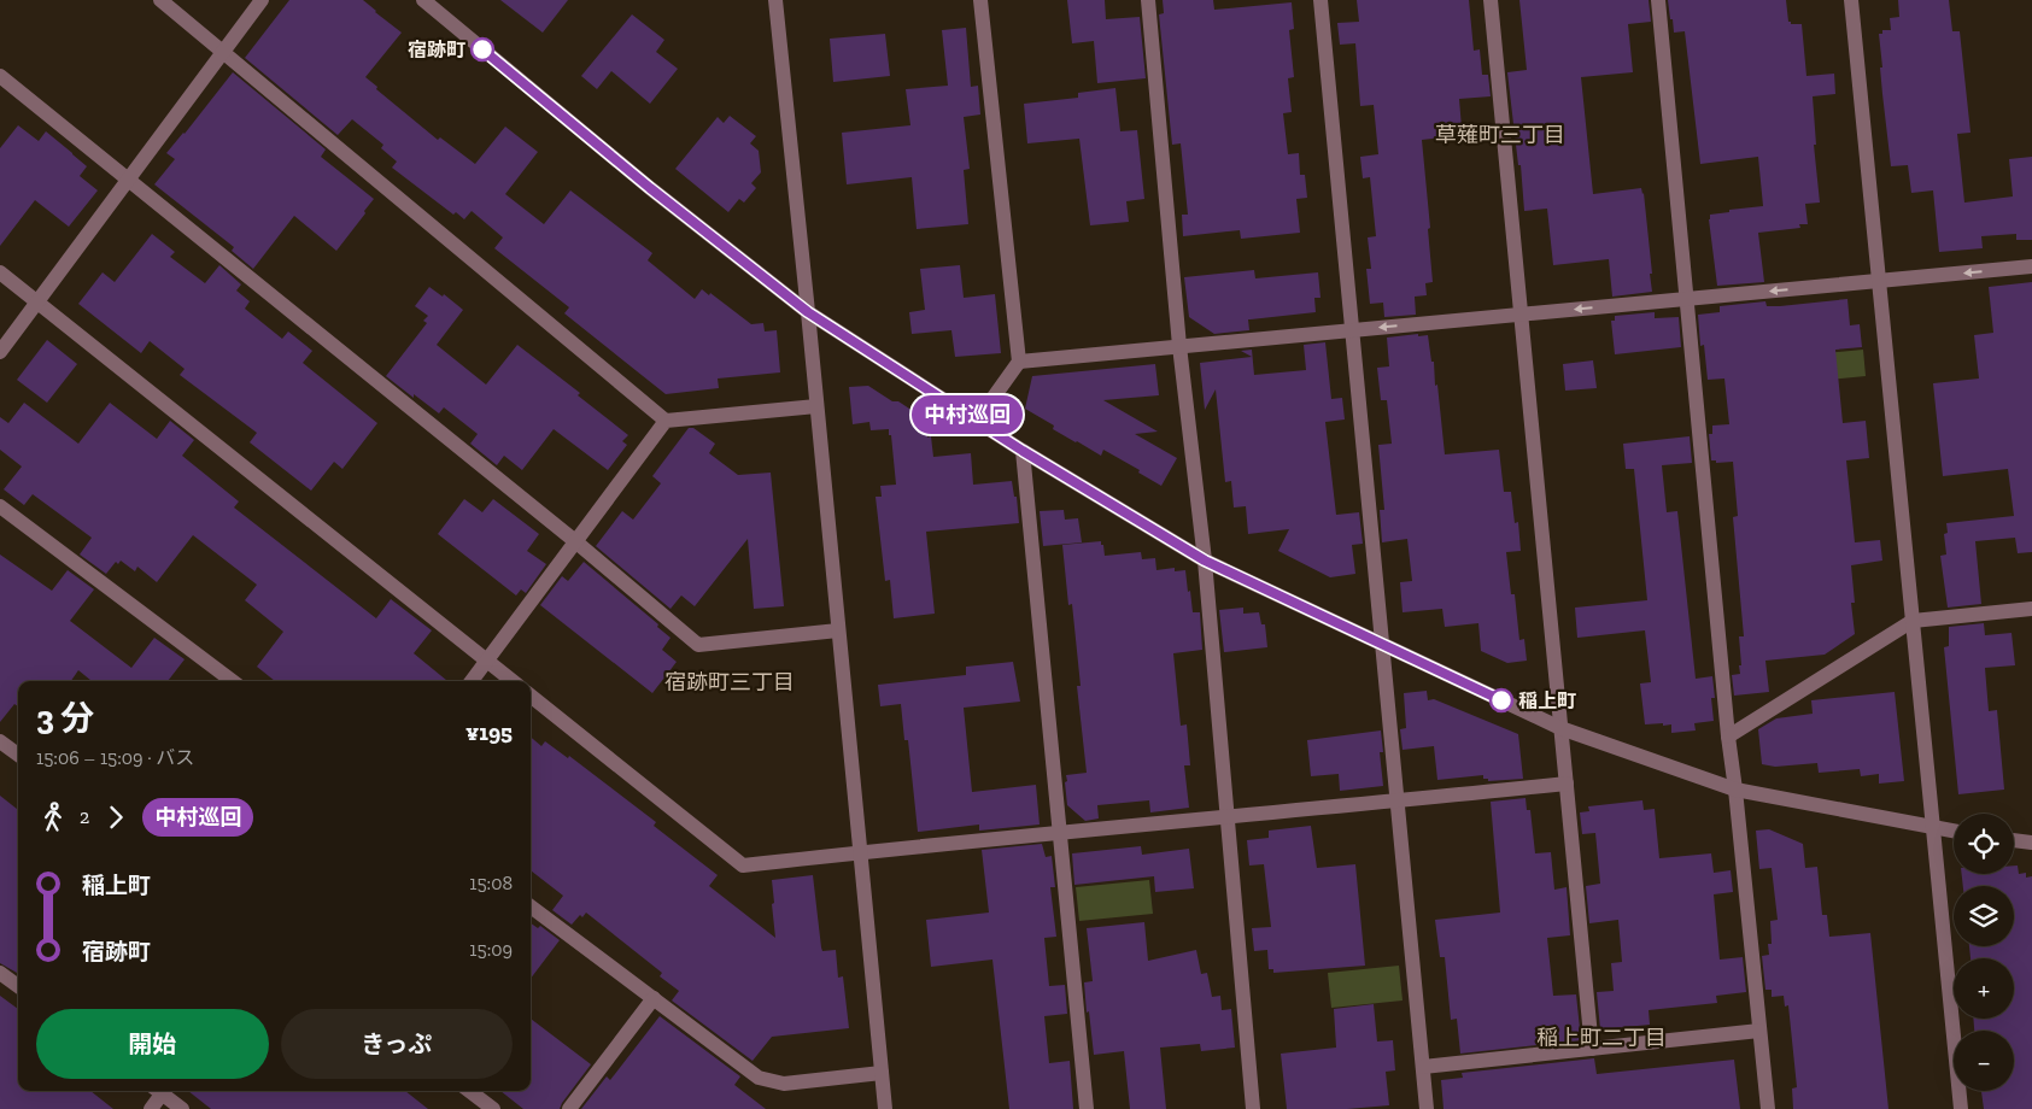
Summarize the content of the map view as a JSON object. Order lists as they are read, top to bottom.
{
  "districts": ["草薙町三丁目", "宿跡町三丁目", "稲上町二丁目"],
  "places": ["宿跡町", "稲上町"],
  "lines": ["bus line 中村巡回"],
  "page": {
    "on_map": "中村巡回",
    "heading": ["3 分", "15:06 – 15:09 · バス", "¥195"],
    "legs": ["2", "中村巡回"],
    "map_buttons": ["+", "−"],
    "list": [
      {
        "name": "稲上町",
        "value": "15:08"
      },
      {
        "name": "宿跡町",
        "value": "15:09"
      }
    ],
    "buttons": ["開始", "きっぷ"]
  }
}
